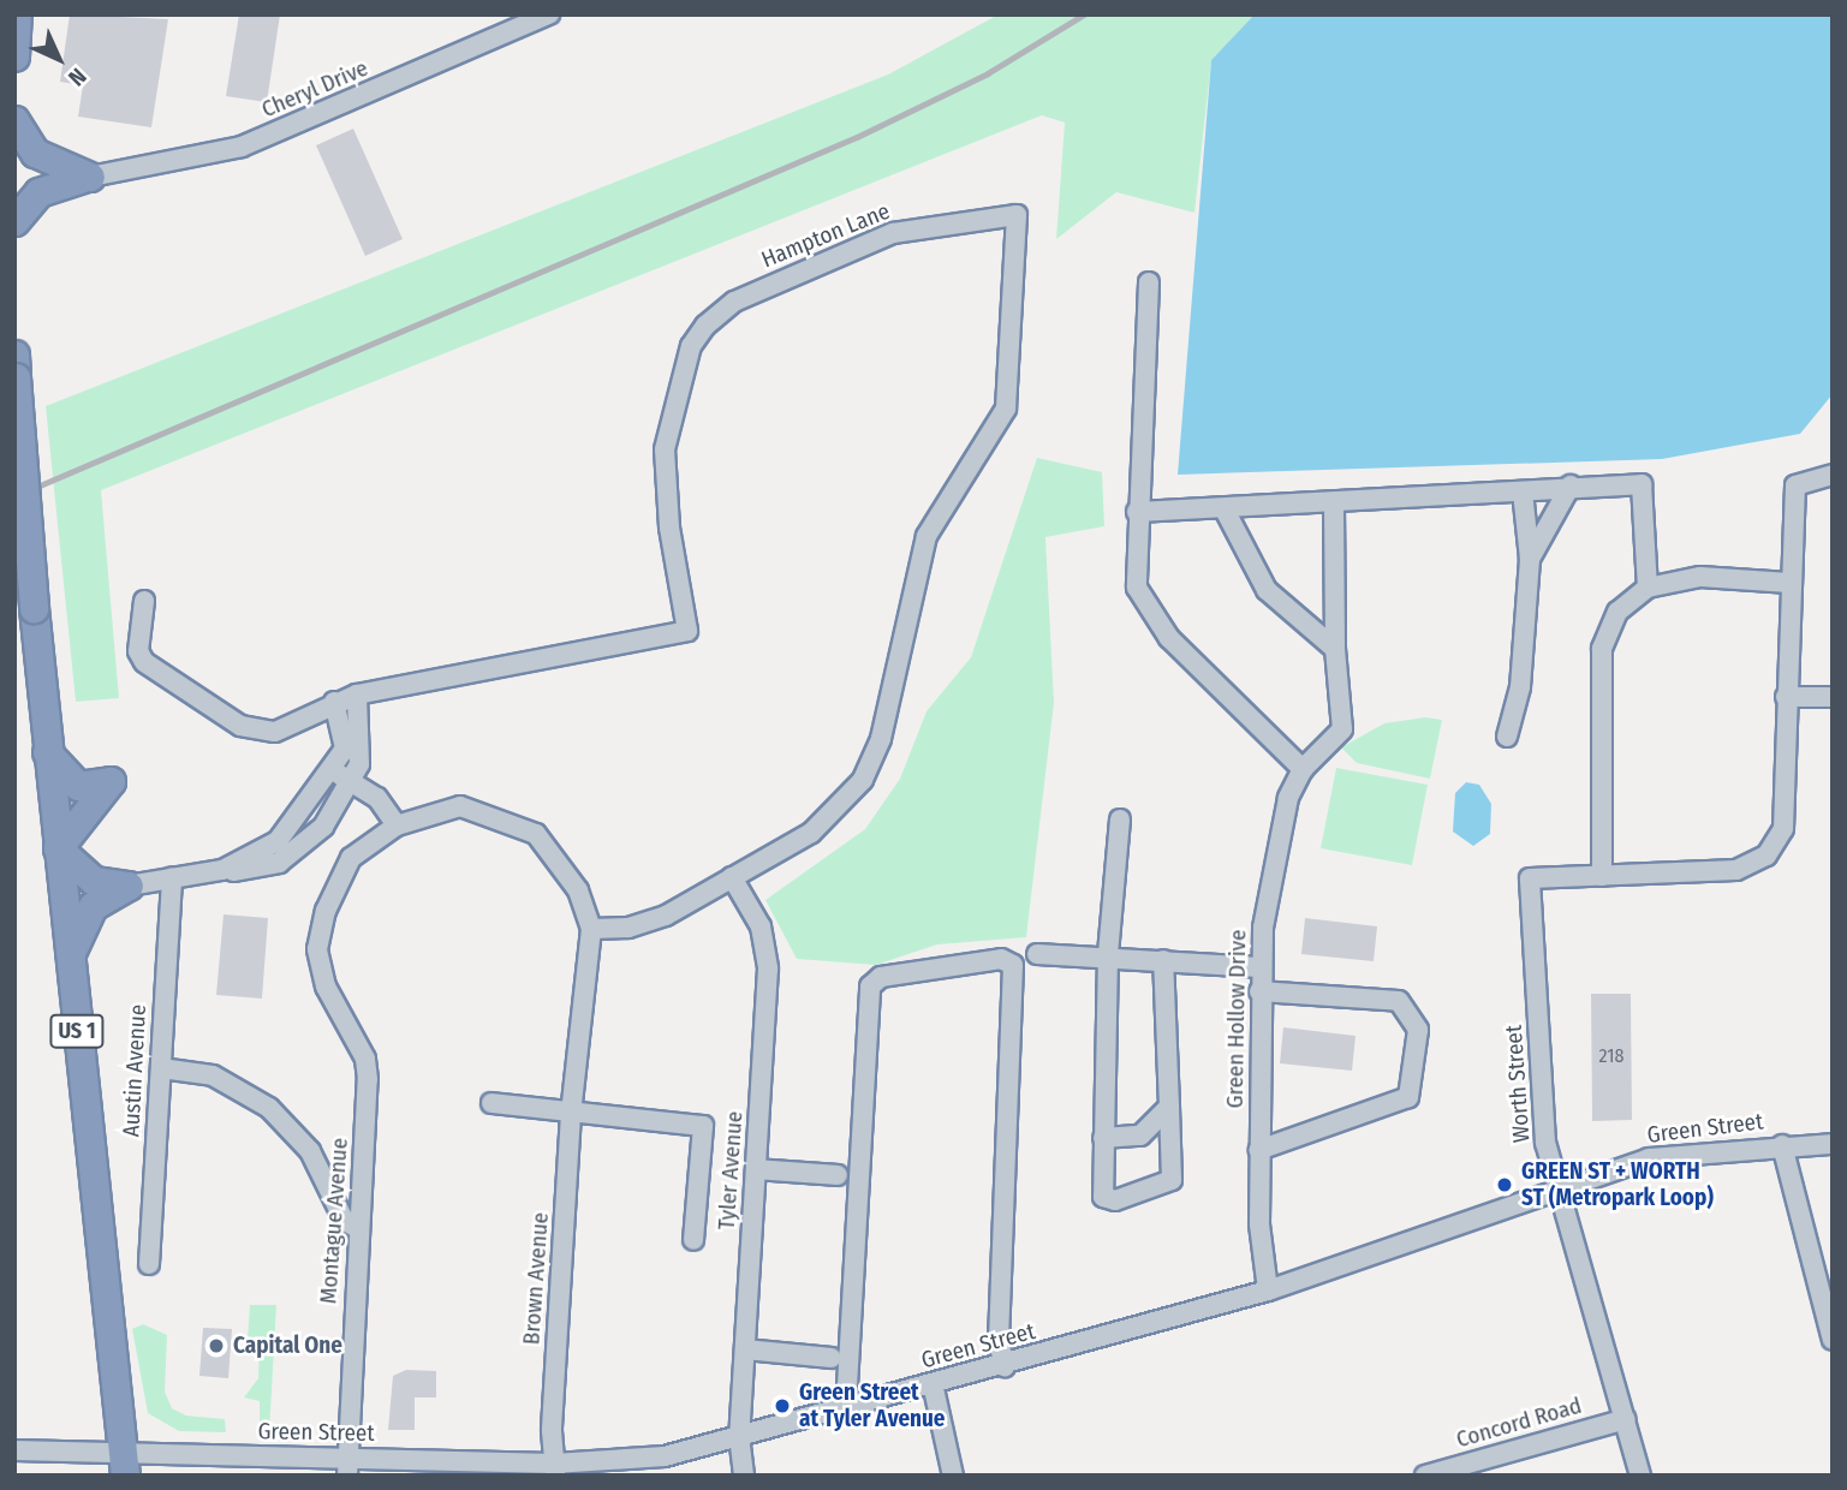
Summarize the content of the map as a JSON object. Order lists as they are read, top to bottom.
{
  "streets": {
    "highway": ["US 1"],
    "street": [
      "Cheryl Drive",
      "Hampton Lane",
      "Green Hollow Drive",
      "Austin Avenue",
      "Worth Street",
      "Green Street",
      "Tyler Avenue",
      "Montague Avenue",
      "Brown Avenue",
      "Concord Road"
    ]
  },
  "crossings": [
    ["Hampton Lane", "Tyler Avenue"],
    ["Hampton Lane", "Brown Avenue"],
    ["Green Hollow Drive", "Green Street"],
    ["US 1", "Green Street"],
    ["Worth Street", "Green Street"],
    ["Worth Street", "Concord Road"],
    ["Green Street", "Tyler Avenue"],
    ["Green Street", "Montague Avenue"],
    ["Green Street", "Brown Avenue"]
  ],
  "places": ["GREEN ST + WORTH ST (Metropark Loop)", "Capital One", "Green Street at Tyler Avenue"],
  "house_numbers": ["218"],
  "north": "bottom right"
}
